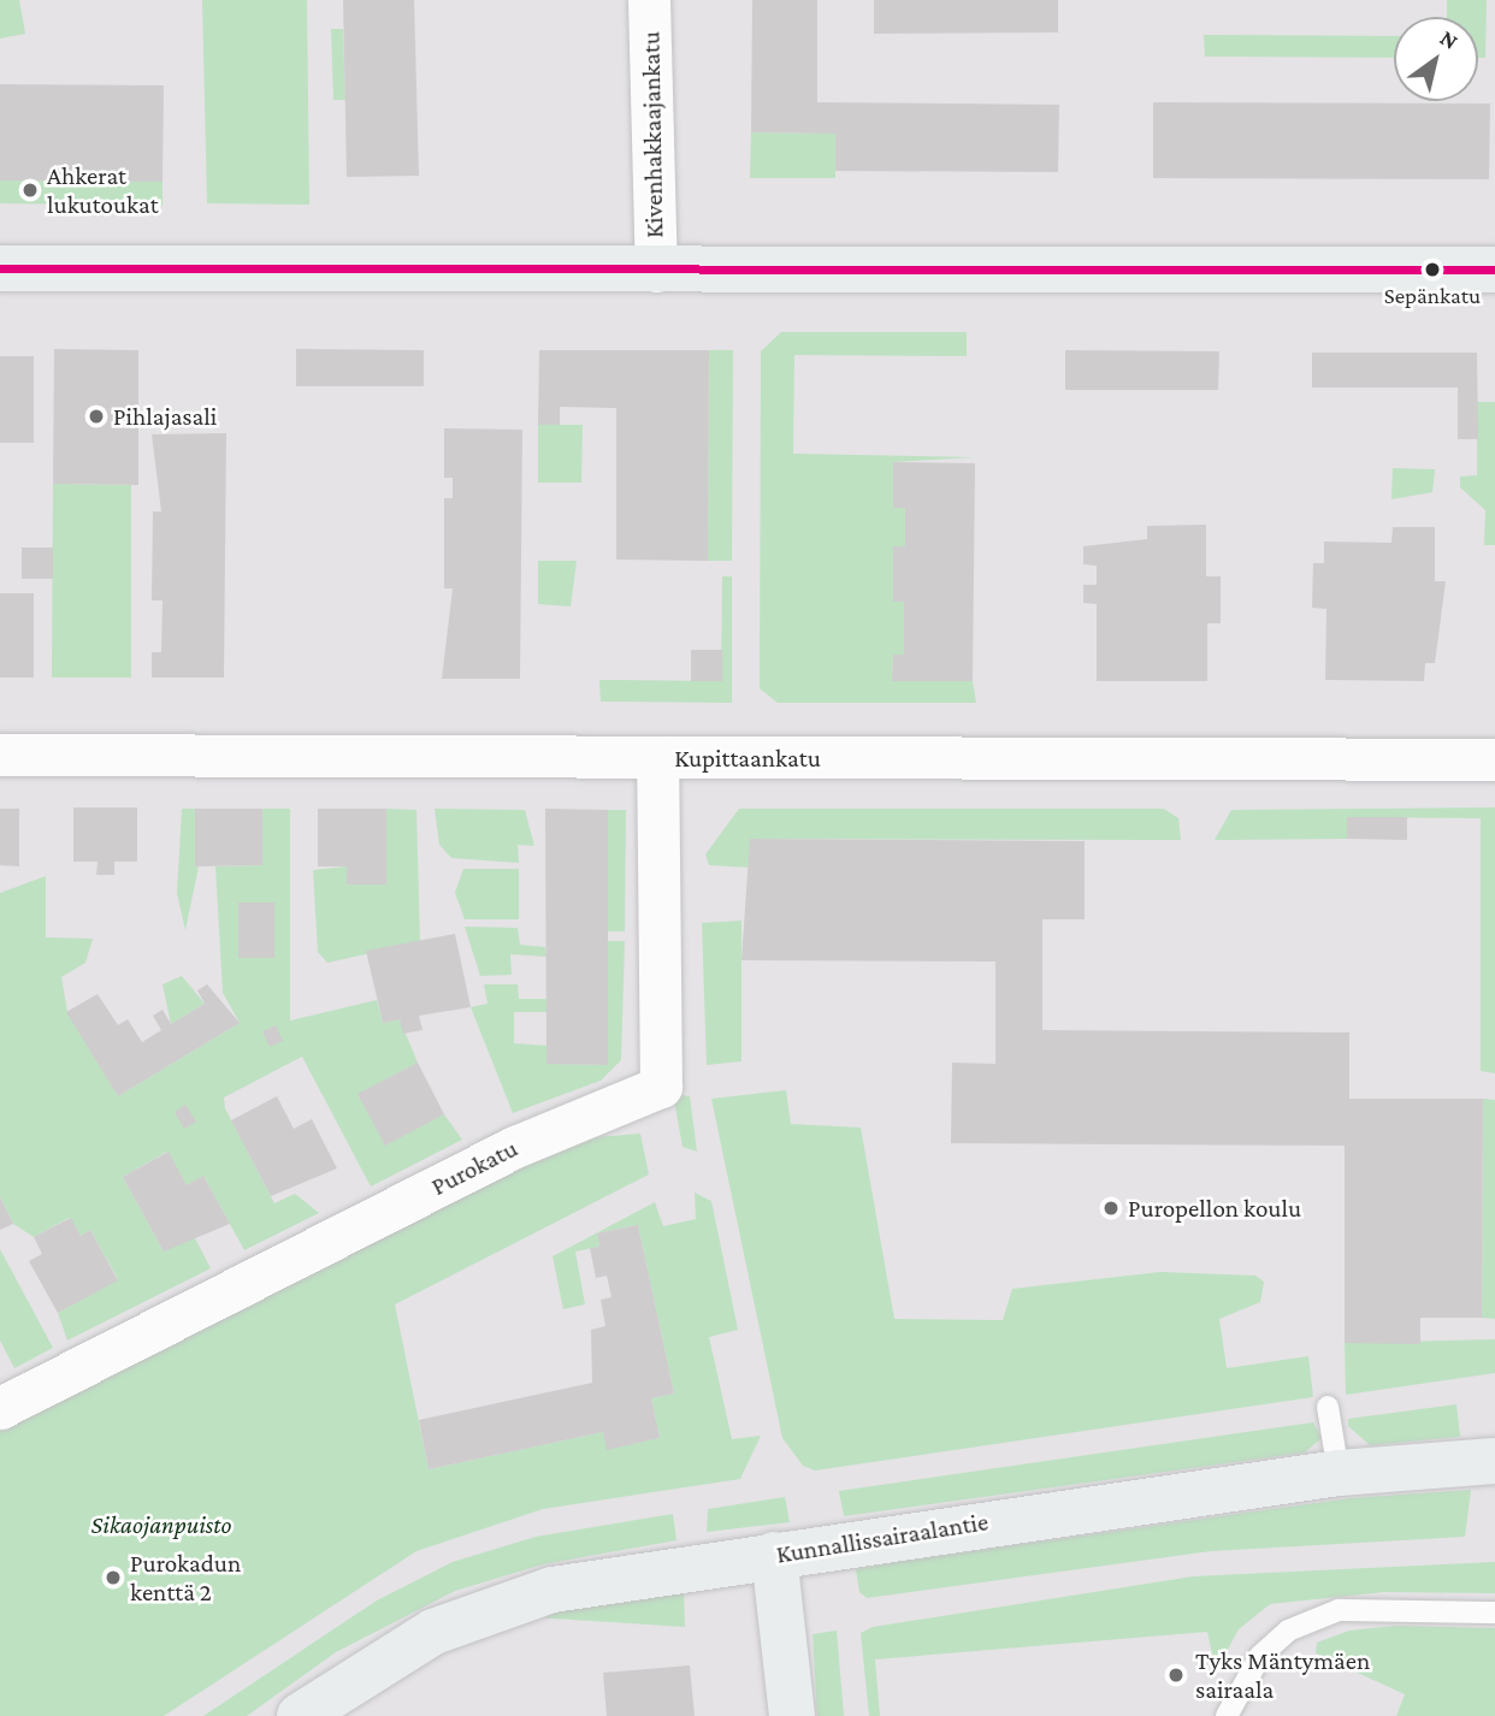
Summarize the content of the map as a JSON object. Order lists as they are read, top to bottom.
{
  "streets": {
    "main road": ["Kunnallissairaalantie"],
    "street": ["Kivenhakkaajankatu", "Kupittaankatu", "Purokatu"]
  },
  "crossings": [
    ["Kupittaankatu", "Purokatu"]
  ],
  "parks": ["Sikaojanpuisto"],
  "places": [
    "Ahkerat lukutoukat",
    "Sepänkatu",
    "Pihlajasali",
    "Puropellon koulu",
    "Purokadun kenttä 2",
    "Tyks Mäntymäen sairaala"
  ],
  "north": "top right"
}
